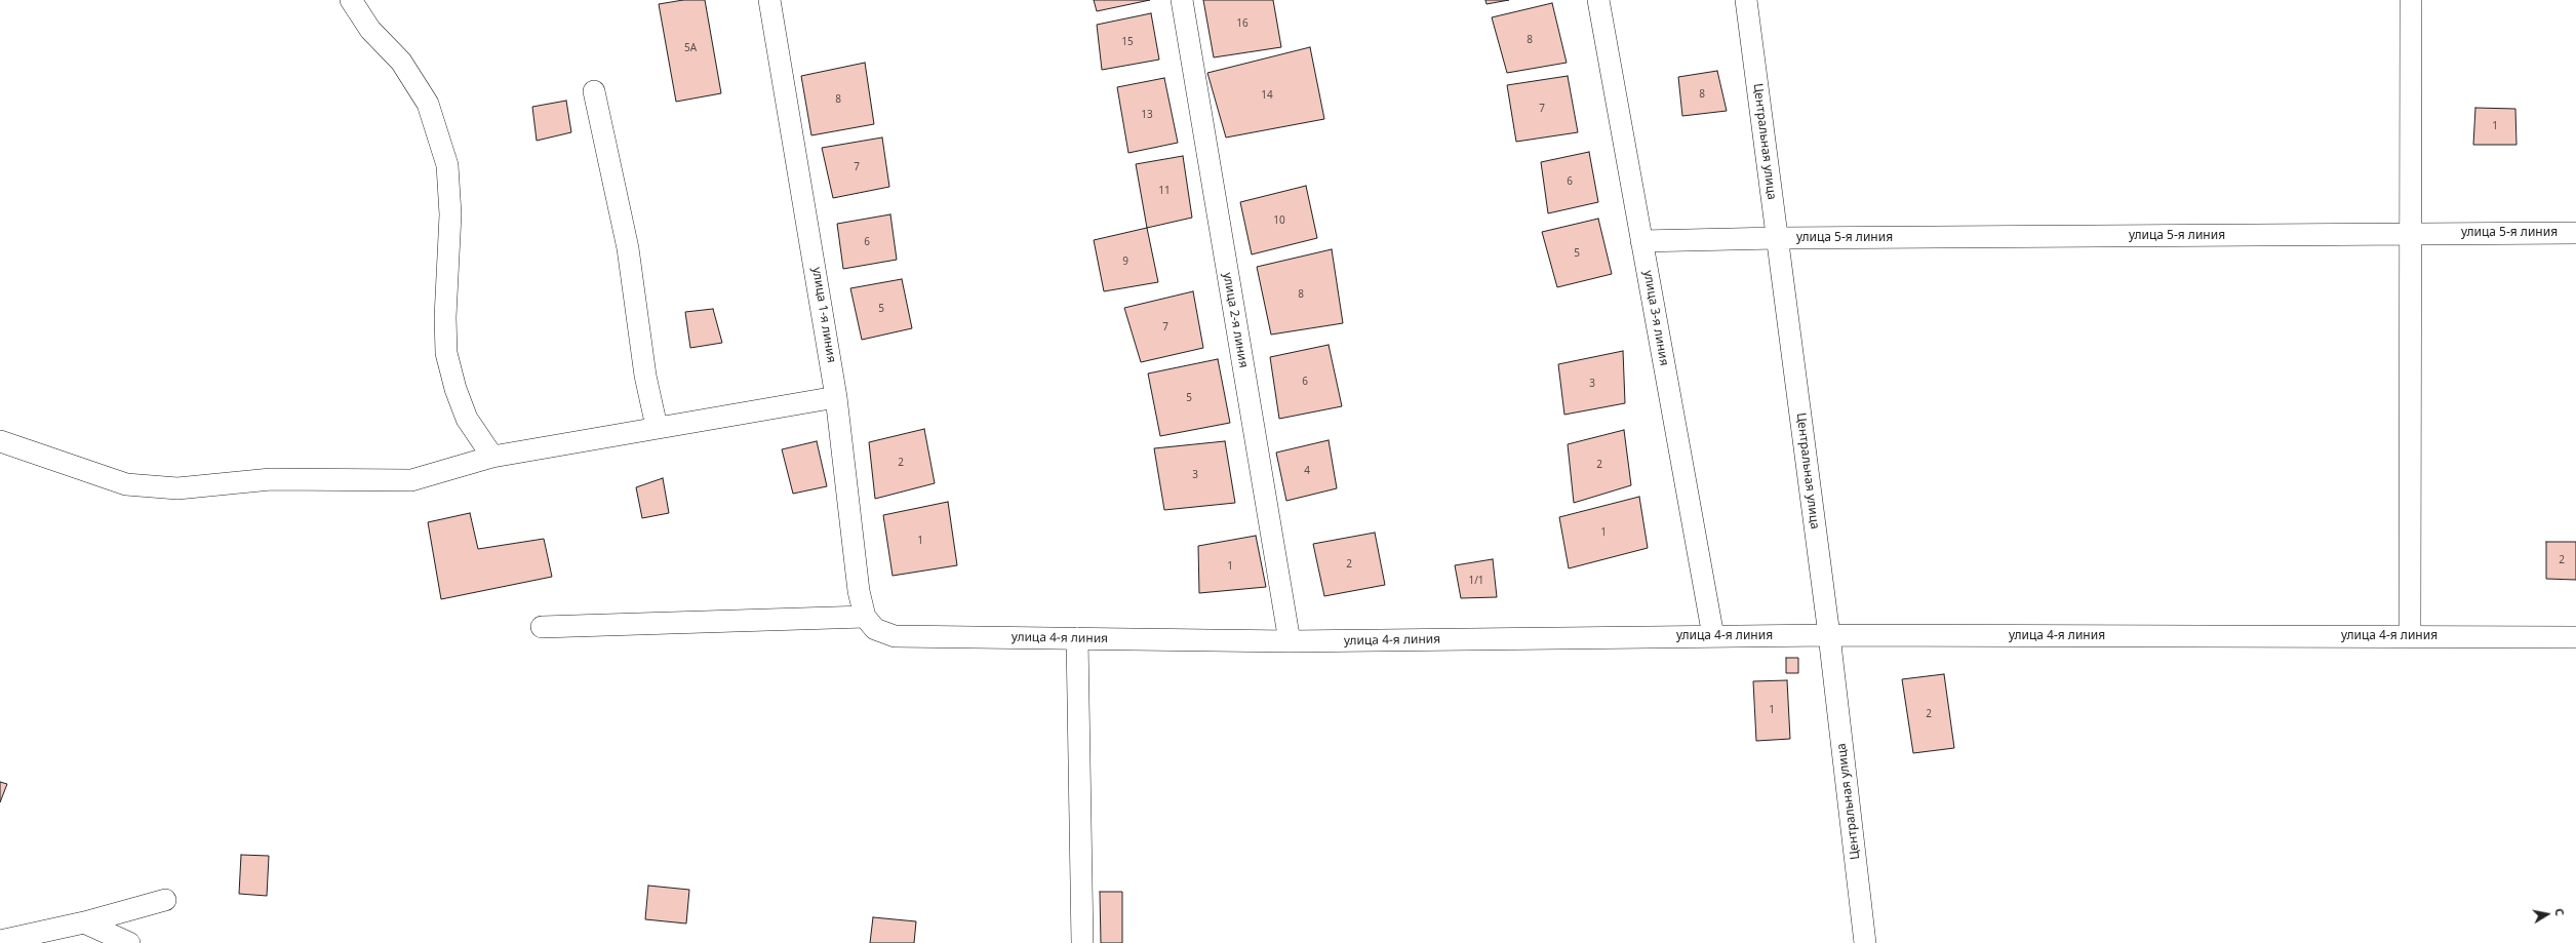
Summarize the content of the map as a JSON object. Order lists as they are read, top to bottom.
{
  "streets": {
    "street": [
      "Центральная улица",
      "улица 5-я линия",
      "улица 1-я линия",
      "улица 3-я линия",
      "улица 2-я линия",
      "улица 4-я линия"
    ]
  },
  "crossings": [
    ["Центральная улица", "улица 5-я линия"],
    ["Центральная улица", "улица 4-я линия"],
    ["улица 5-я линия", "улица 3-я линия"],
    ["улица 1-я линия", "улица 4-я линия"],
    ["улица 3-я линия", "улица 4-я линия"],
    ["улица 2-я линия", "улица 4-я линия"]
  ],
  "house_numbers": [
    "16",
    "8",
    "15",
    "5А",
    "8",
    "14",
    "8",
    "7",
    "13",
    "1",
    "7",
    "6",
    "11",
    "10",
    "6",
    "5",
    "9",
    "8",
    "5",
    "7",
    "6",
    "3",
    "5",
    "2",
    "2",
    "4",
    "3",
    "1",
    "1",
    "2",
    "2",
    "1",
    "1/1",
    "1",
    "2"
  ],
  "north": "right"
}
